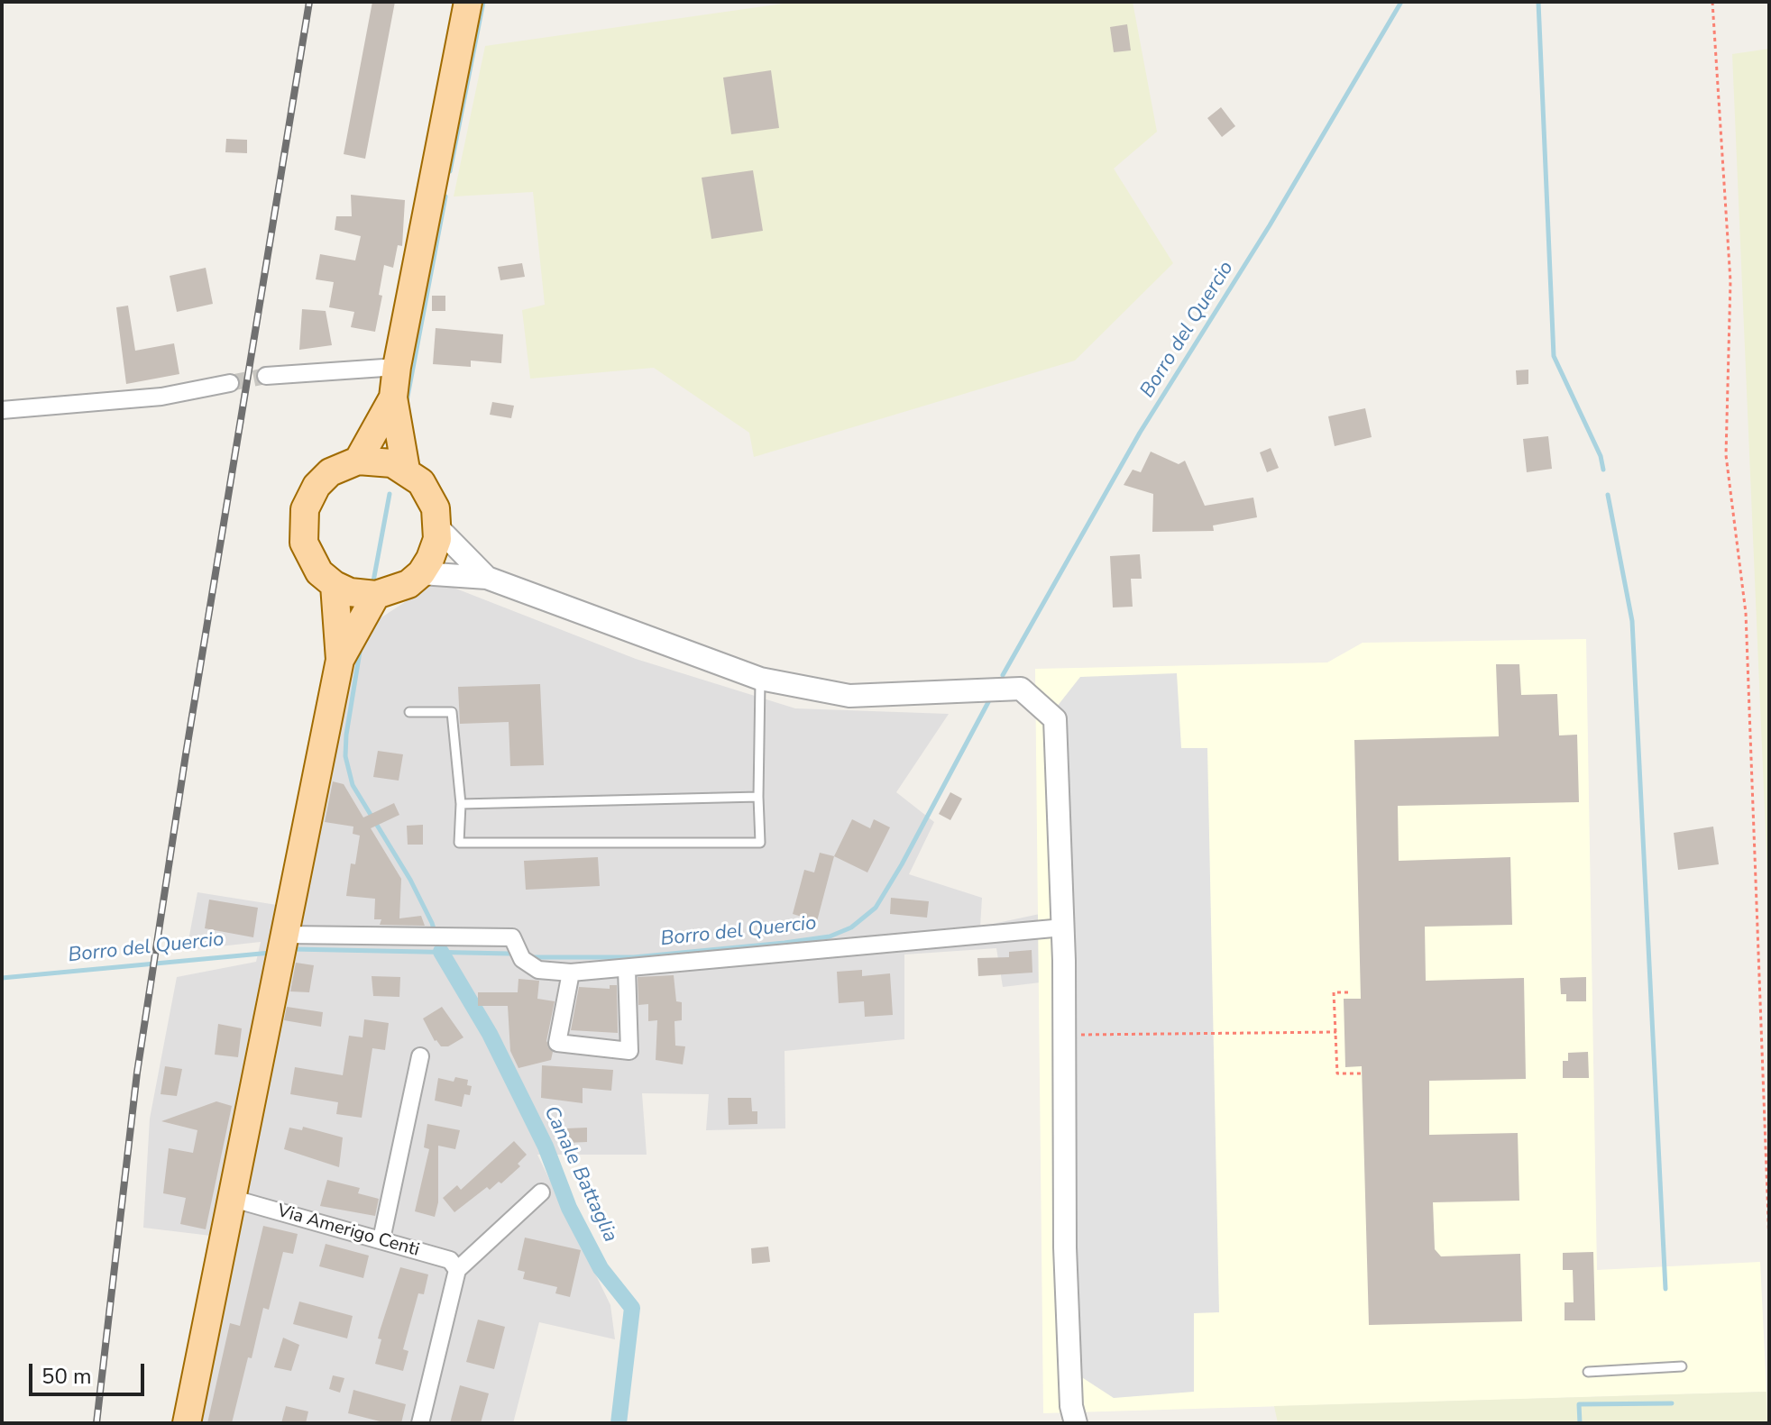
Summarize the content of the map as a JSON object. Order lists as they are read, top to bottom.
{
  "streets": {
    "street": ["Via Amerigo Centi"]
  },
  "water": ["Borro del Quercio", "Canale Battaglia"],
  "scale_bar": "50 m"
}
